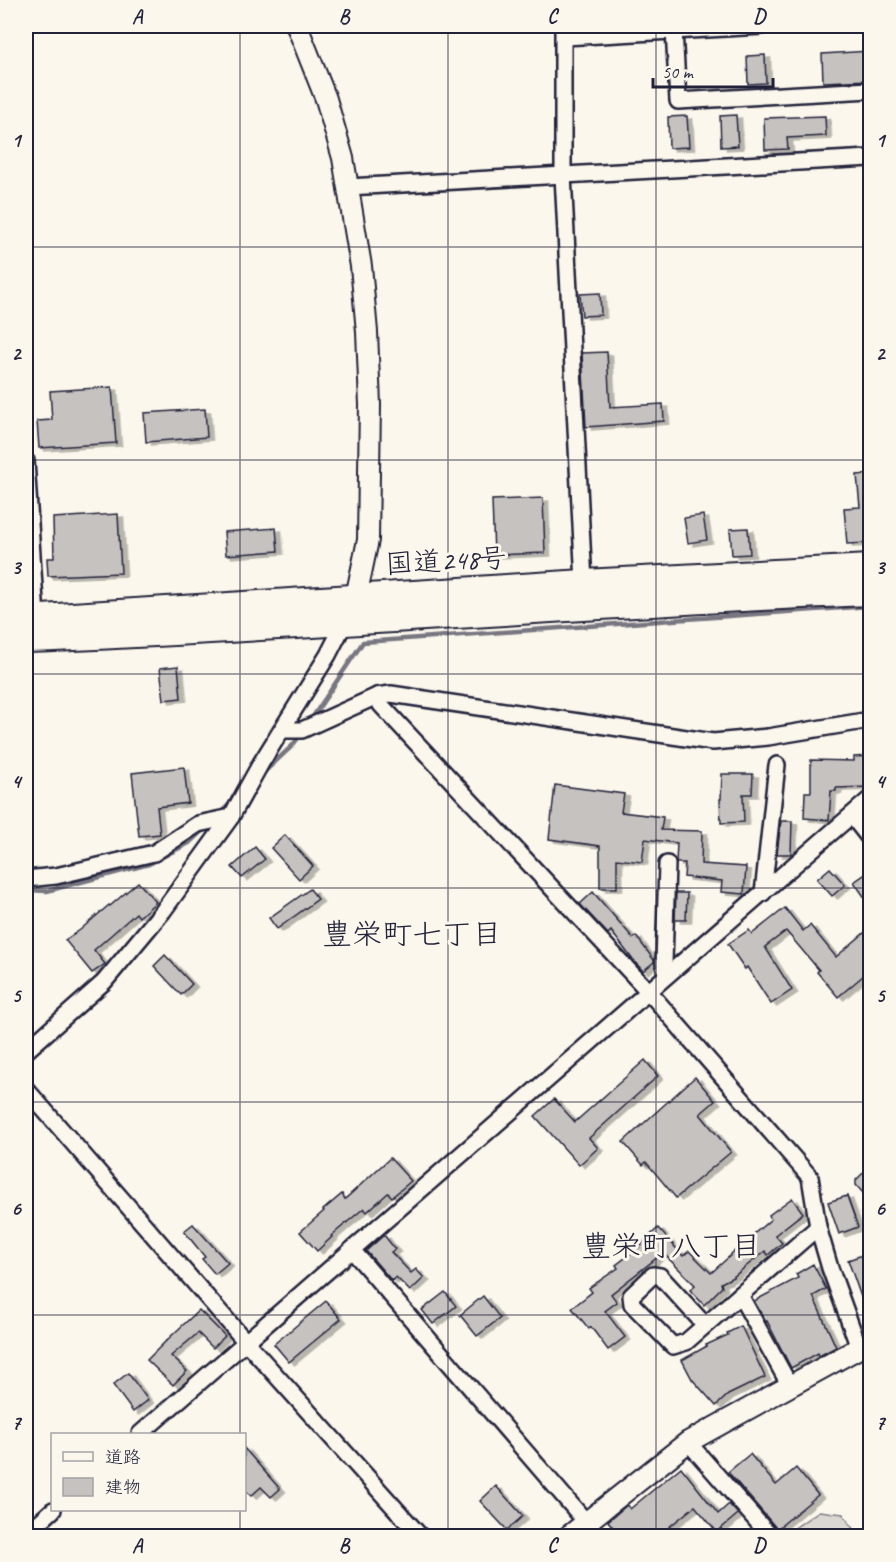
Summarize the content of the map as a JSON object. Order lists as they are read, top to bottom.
{
  "streets": {
    "highway": ["国道248号"]
  },
  "districts": ["豊栄町七丁目", "豊栄町八丁目"],
  "legend": ["道路", "建物"],
  "scale_bar": "50 m",
  "grid": {
    "columns": [
      "A",
      "B",
      "C",
      "D"
    ],
    "rows": [
      "1",
      "2",
      "3",
      "4",
      "5",
      "6",
      "7"
    ]
  }
}
